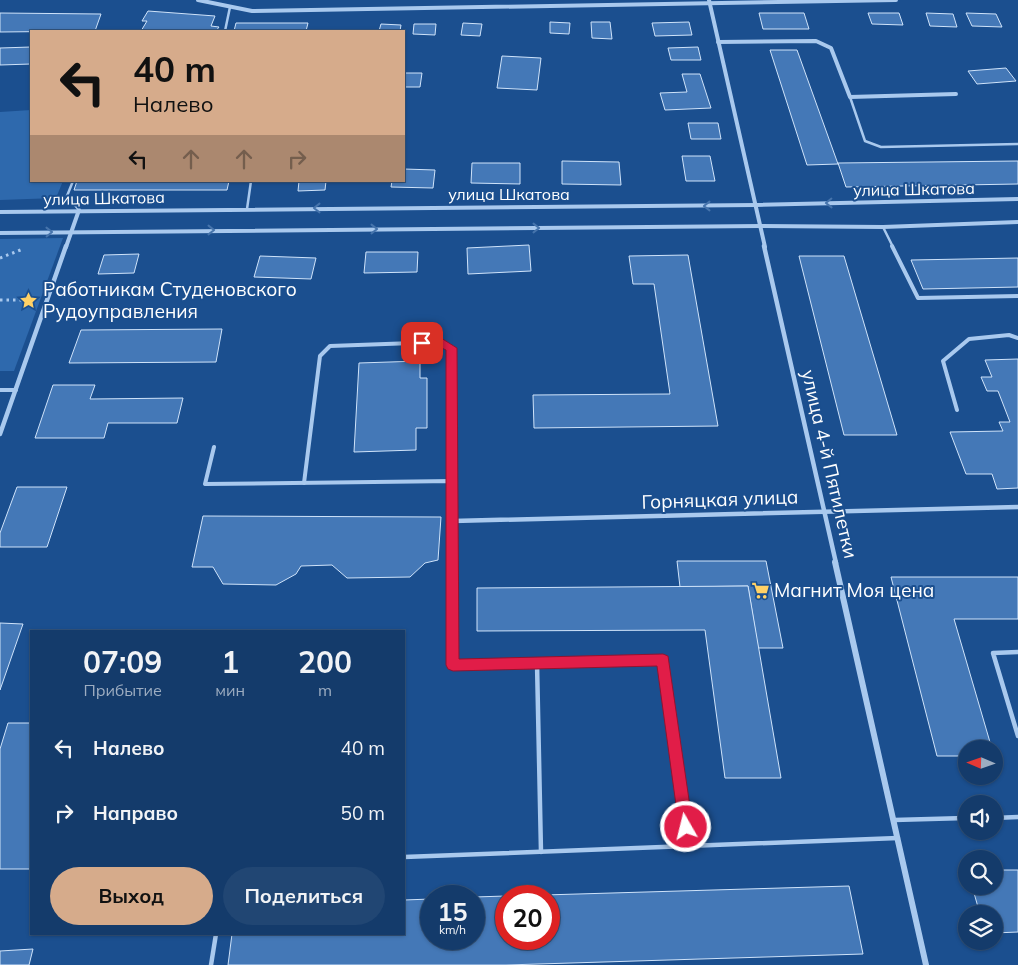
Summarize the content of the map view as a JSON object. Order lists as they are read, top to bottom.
{
  "streets": {
    "street": ["улица Шкатова", "улица 4-й Пятилетки", "Горняцкая улица"]
  },
  "crossings": [
    ["улица Шкатова", "улица 4-й Пятилетки"],
    ["улица 4-й Пятилетки", "Горняцкая улица"]
  ],
  "places": {
    "place": ["Работникам Студеновского Рудоуправления"],
    "supermarket": ["Магнит Моя цена"]
  },
  "north": "left",
  "page": {
    "turn": ["40 m", "Налево"],
    "eta": [
      "07:09",
      "Прибытие",
      "1",
      "мин",
      "200",
      "m"
    ],
    "list": [
      {
        "name": "Налево",
        "value": "40 m"
      },
      {
        "name": "Направо",
        "value": "50 m"
      }
    ],
    "buttons": ["Выход", "Поделиться"],
    "speed": "15 km/h",
    "limit": "20"
  }
}
